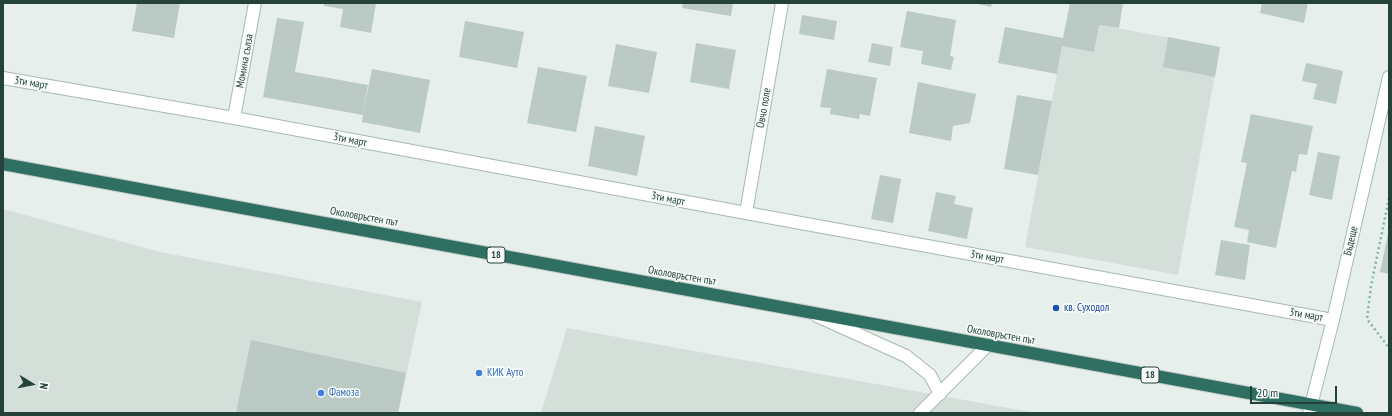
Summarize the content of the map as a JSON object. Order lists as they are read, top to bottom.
{
  "streets": {
    "highway": ["Околовръстен път", "18"],
    "street": [
      "Момина сълза",
      "3ти март",
      "Овчо поле",
      "Бъдеще"
    ]
  },
  "crossings": [
    ["Момина сълза", "3ти март"],
    ["3ти март", "Овчо поле"],
    ["3ти март", "Бъдеще"],
    ["Околовръстен път", "Бъдеще"]
  ],
  "places": ["кв. Суходол", "КИК Ауто", "Фамоза"],
  "scale_bar": "20 m",
  "north": "right"
}
